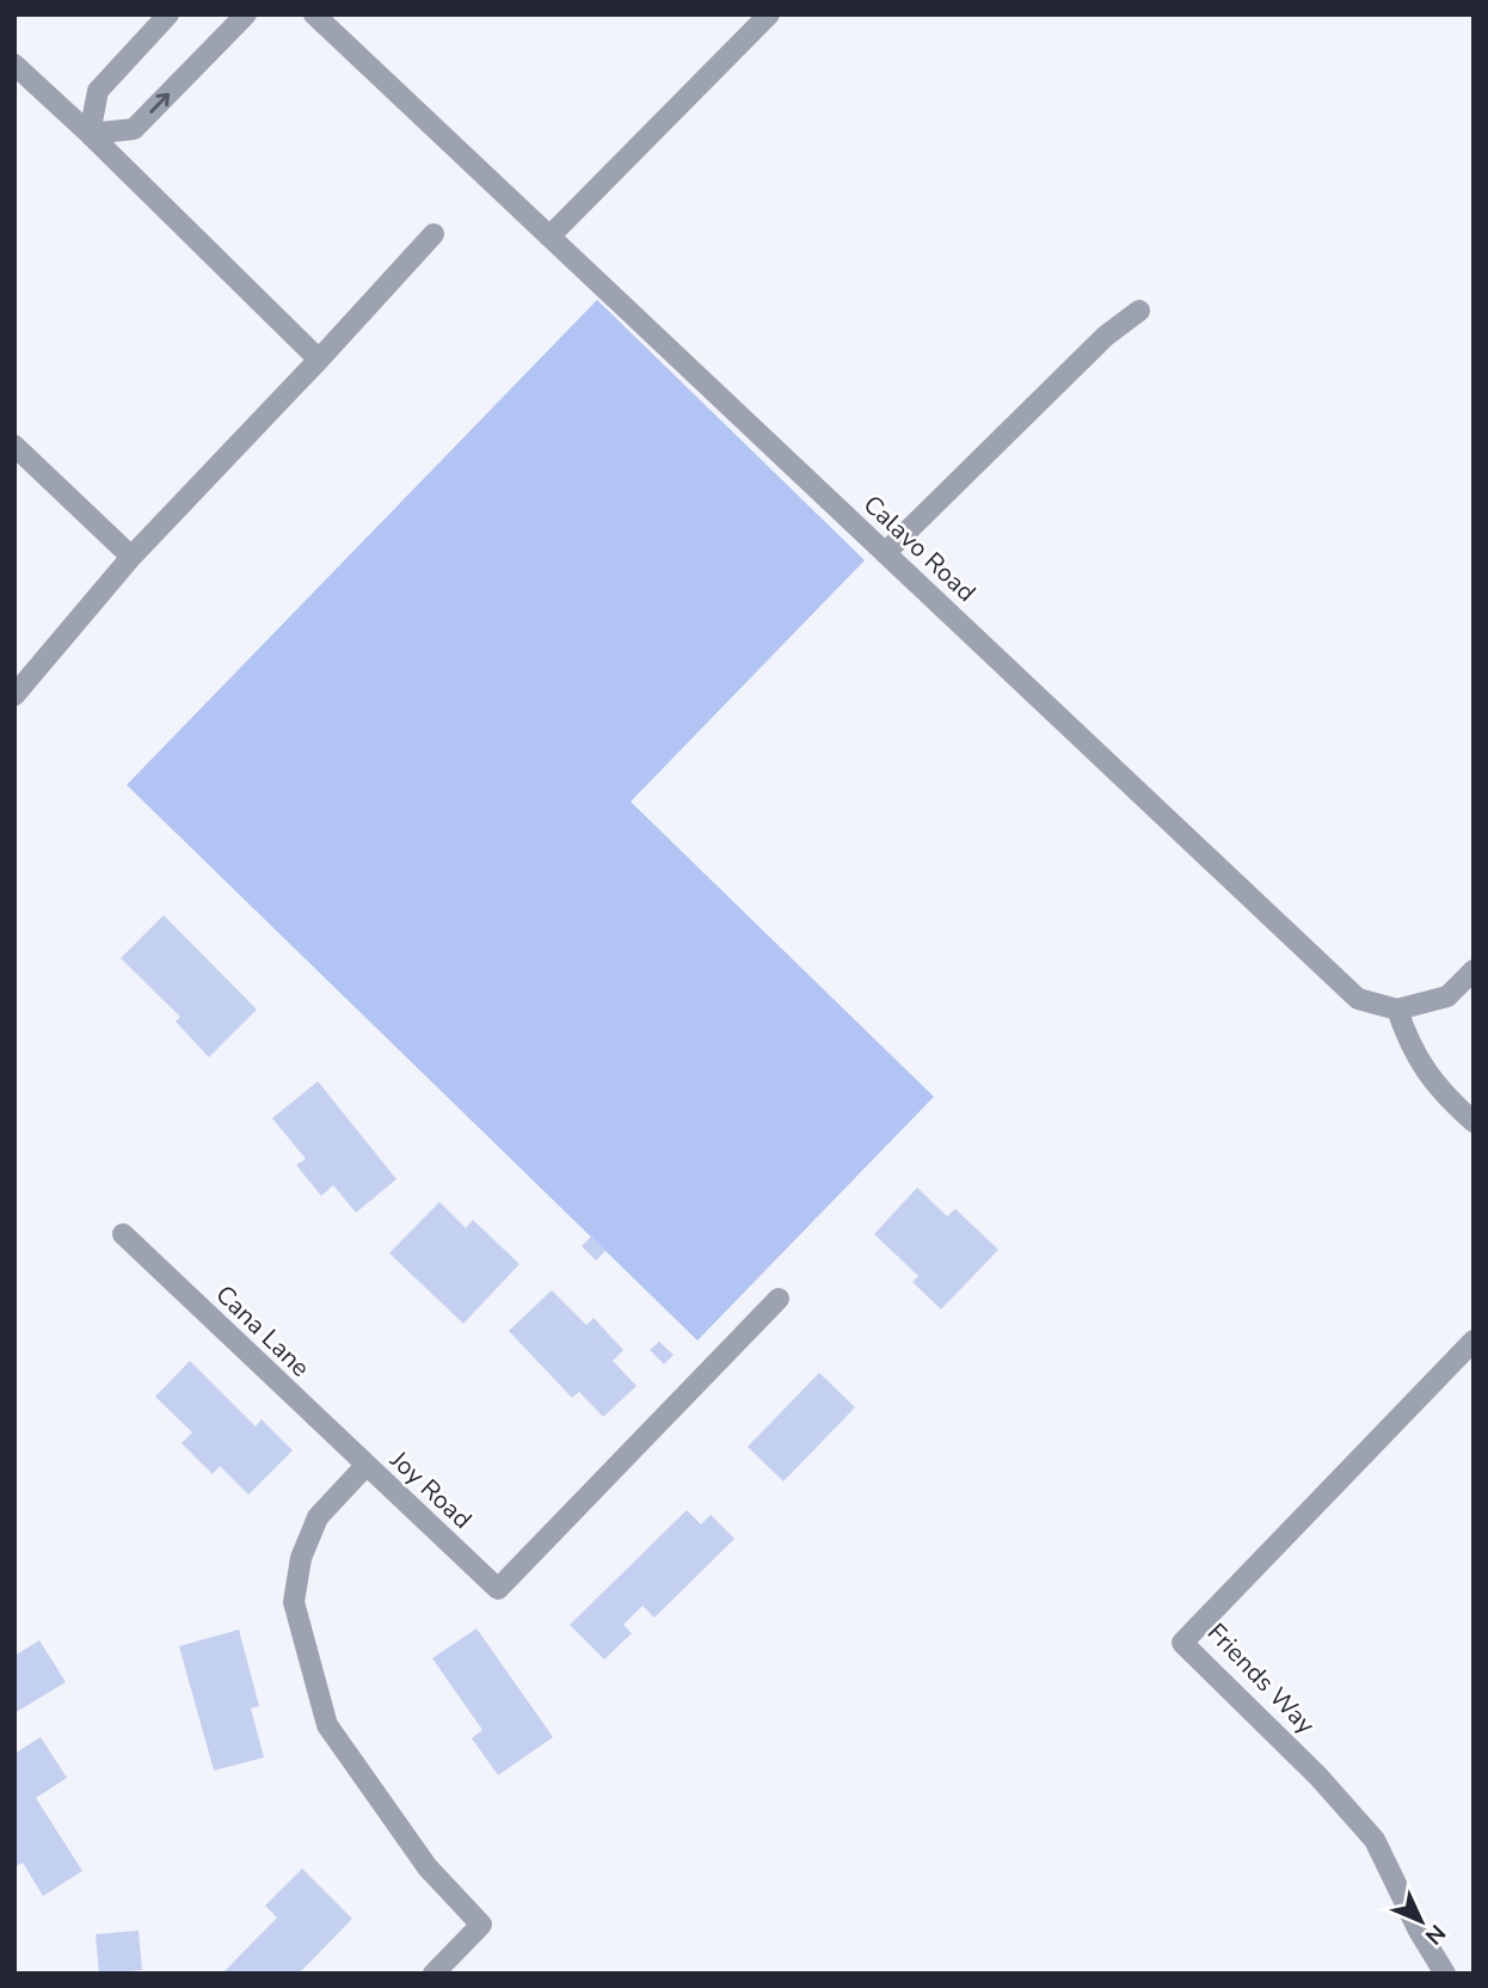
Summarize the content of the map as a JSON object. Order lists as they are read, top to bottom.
{
  "streets": {
    "street": [
      "Calavo Road",
      "Cana Lane",
      "Joy Road",
      "Friends Way"
    ]
  },
  "crossings": [
    ["Cana Lane", "Joy Road"]
  ],
  "north": "bottom right"
}
